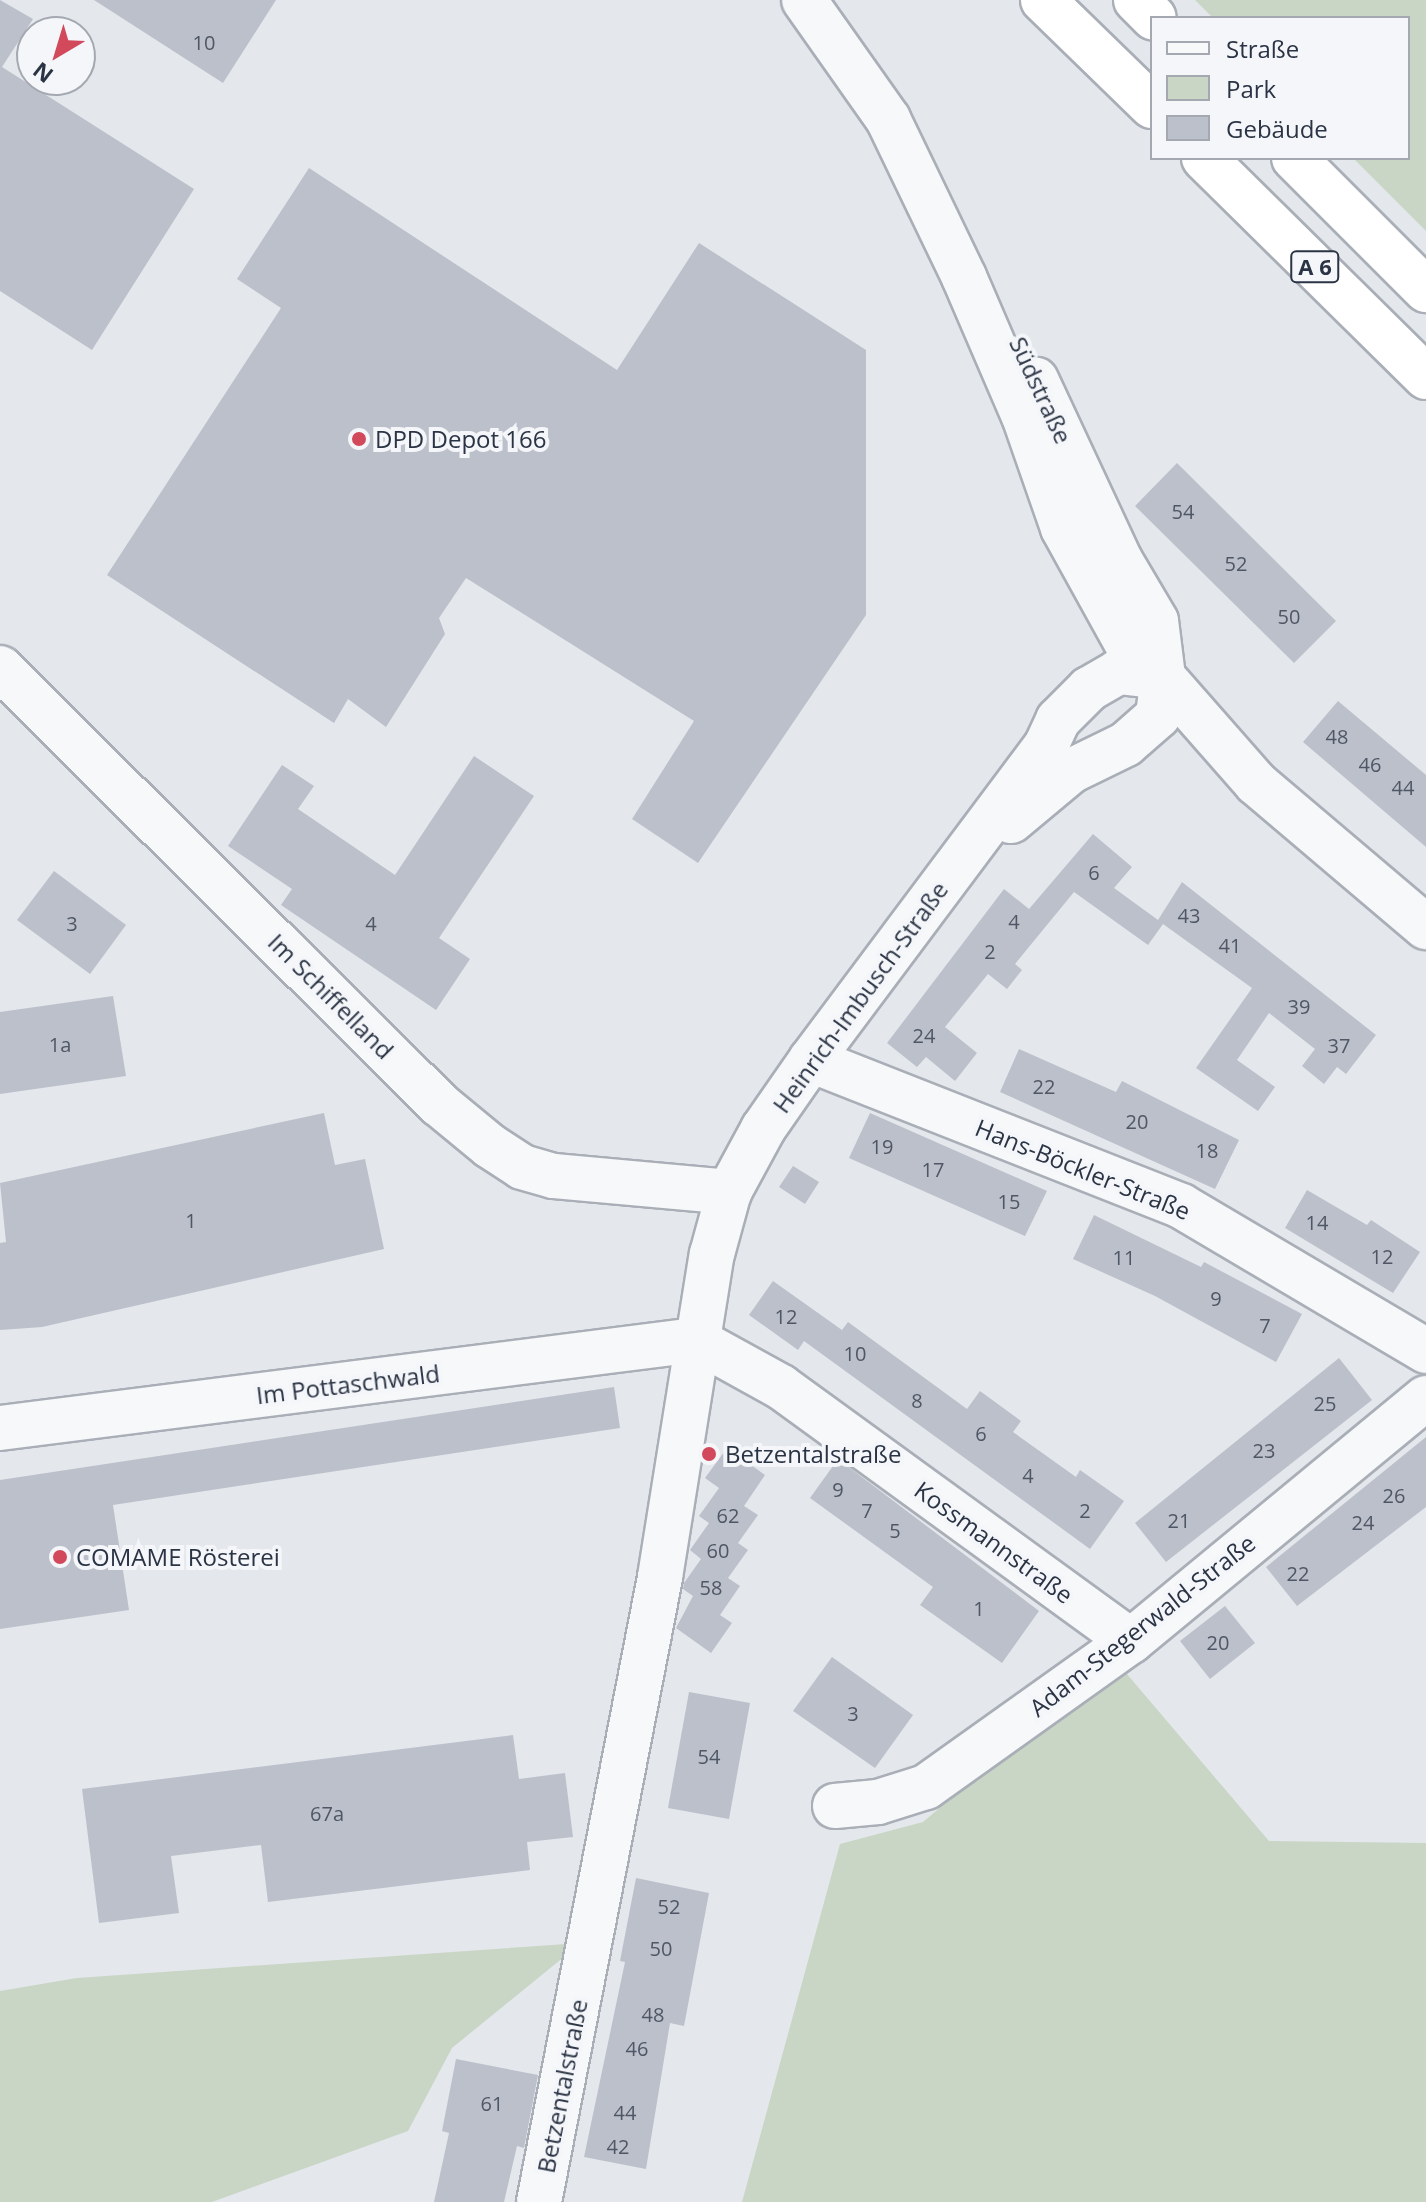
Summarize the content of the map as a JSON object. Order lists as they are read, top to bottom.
{
  "streets": {
    "highway": ["A 6"],
    "street": [
      "Südstraße",
      "Im Schiffelland",
      "Heinrich-Imbusch-Straße",
      "Hans-Böckler-Straße",
      "Im Pottaschwald",
      "Kossmannstraße",
      "Adam-Stegerwald-Straße",
      "Betzentalstraße"
    ]
  },
  "crossings": [
    ["Südstraße", "Heinrich-Imbusch-Straße"],
    ["Im Schiffelland", "Betzentalstraße"],
    ["Heinrich-Imbusch-Straße", "Hans-Böckler-Straße"],
    ["Heinrich-Imbusch-Straße", "Betzentalstraße"],
    ["Im Pottaschwald", "Kossmannstraße"],
    ["Im Pottaschwald", "Betzentalstraße"],
    ["Kossmannstraße", "Adam-Stegerwald-Straße"],
    ["Kossmannstraße", "Betzentalstraße"]
  ],
  "places": ["DPD Depot 166", "Betzentalstraße", "COMAME Rösterei"],
  "house_numbers": [
    "10",
    "54",
    "52",
    "50",
    "48",
    "46",
    "44",
    "6",
    "43",
    "4",
    "3",
    "4",
    "41",
    "2",
    "39",
    "24",
    "1a",
    "37",
    "22",
    "20",
    "19",
    "18",
    "17",
    "15",
    "1",
    "14",
    "12",
    "11",
    "9",
    "12",
    "7",
    "10",
    "8",
    "25",
    "6",
    "23",
    "4",
    "9",
    "26",
    "7",
    "2",
    "62",
    "21",
    "24",
    "5",
    "60",
    "22",
    "58",
    "1",
    "20",
    "3",
    "54",
    "67a",
    "52",
    "50",
    "48",
    "46",
    "61",
    "44",
    "42"
  ],
  "legend": ["Straße", "Park", "Gebäude"],
  "north": "bottom left"
}
